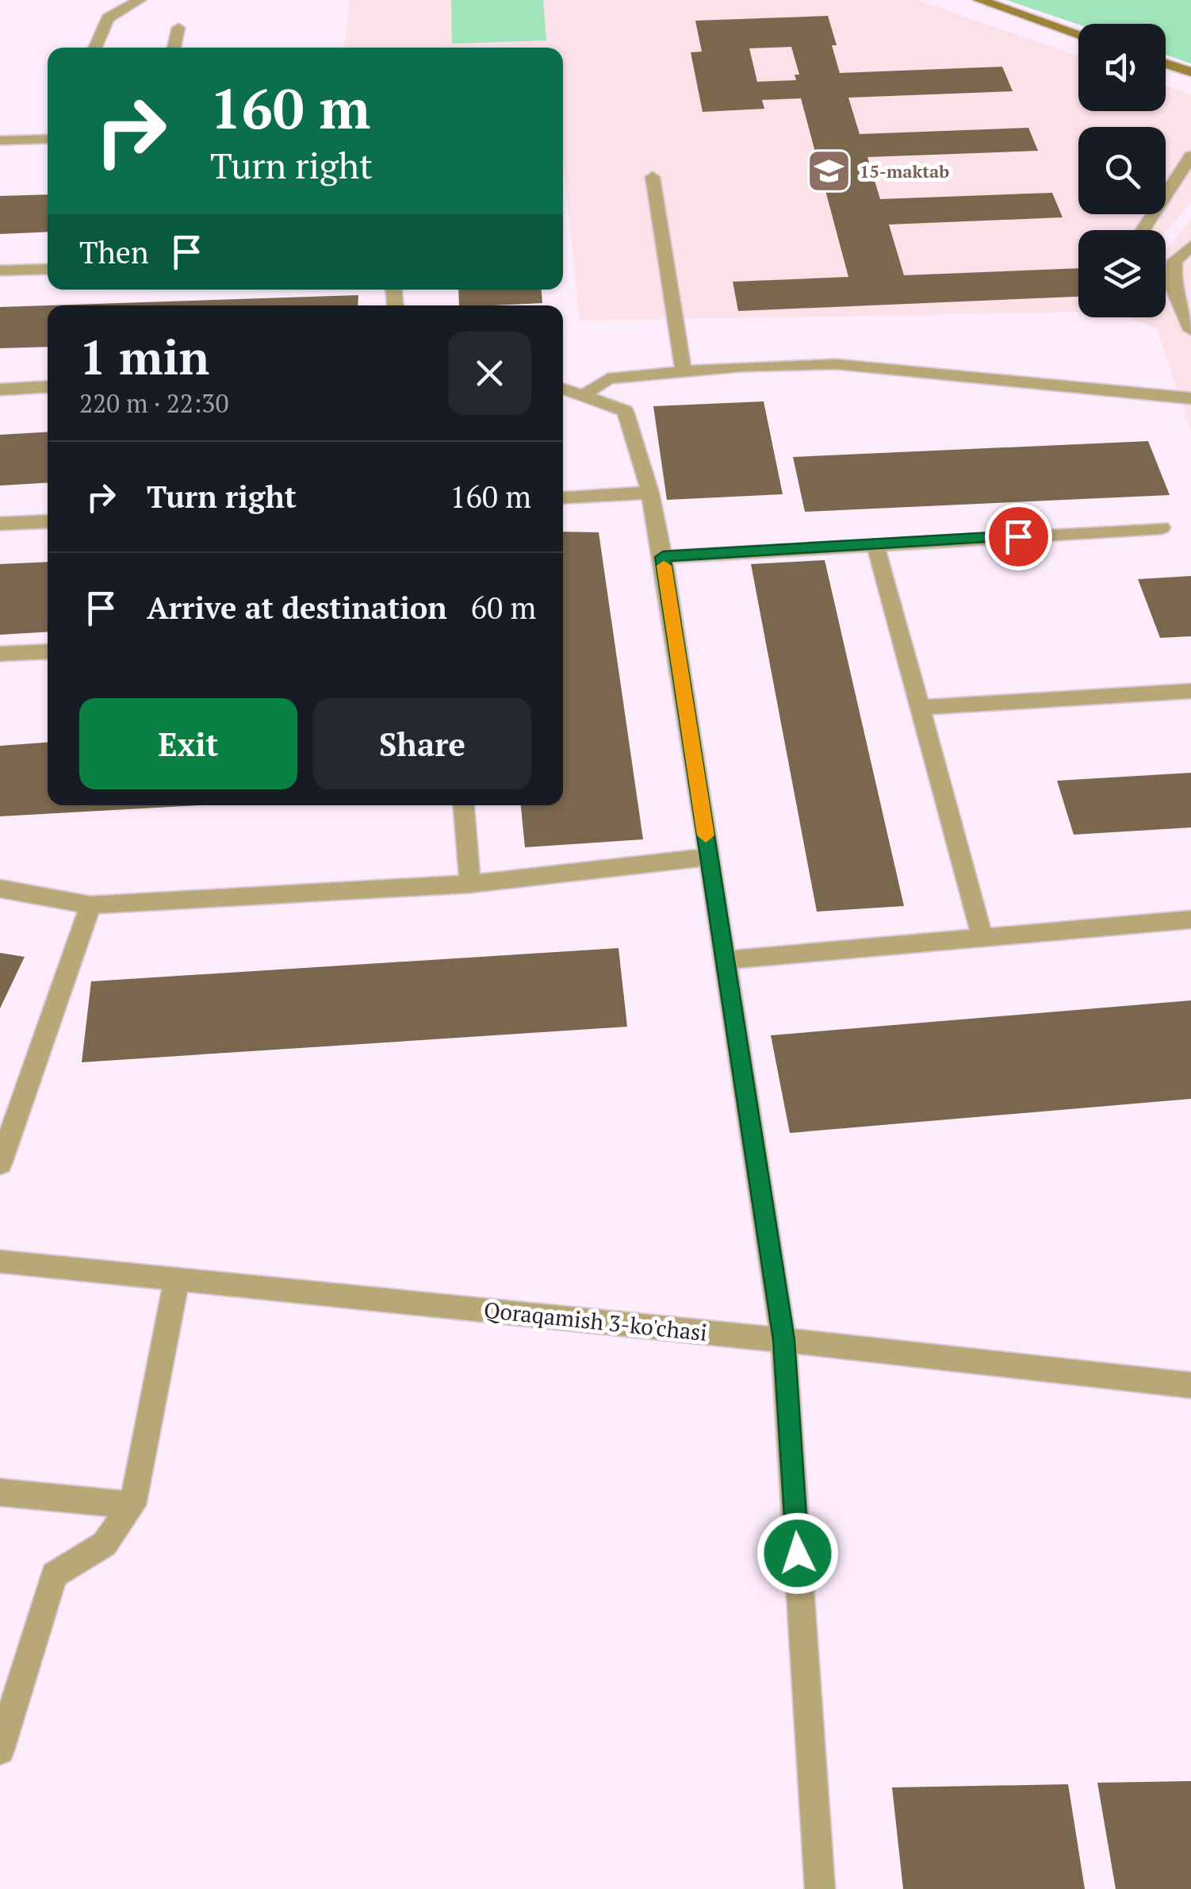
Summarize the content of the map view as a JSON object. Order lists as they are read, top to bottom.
{
  "streets": {
    "street": ["Qoraqamish 3-ko'chasi"]
  },
  "places": {
    "school or university": ["15-maktab"]
  },
  "page": {
    "turn": ["160 m", "Turn right"],
    "then": "Then",
    "heading": ["1 min", "220 m · 22:30"],
    "list": [
      {
        "name": "Turn right",
        "value": "160 m"
      },
      {
        "name": "Arrive at destination",
        "value": "60 m"
      }
    ],
    "buttons": ["Exit", "Share"]
  }
}
